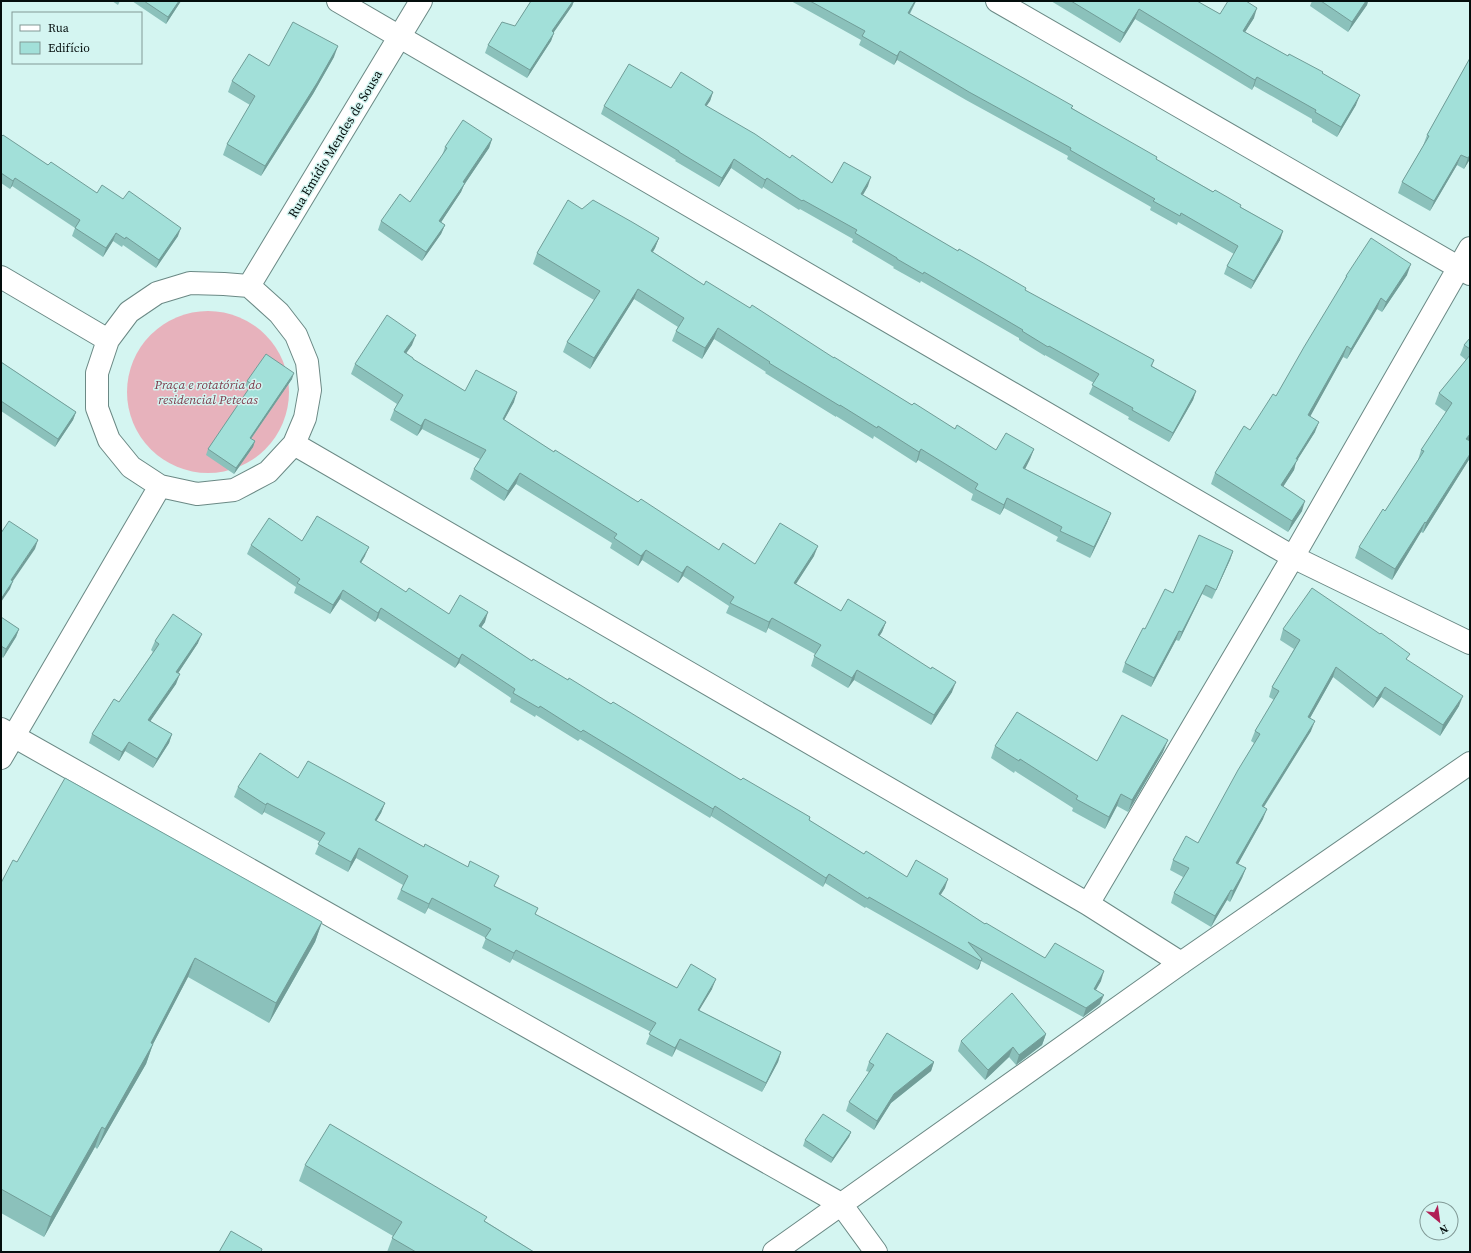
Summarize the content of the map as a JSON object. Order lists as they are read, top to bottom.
{
  "streets": {
    "street": ["Rua Emídio Mendes de Sousa"]
  },
  "parks": ["Praça e rotatória do residencial Petecas"],
  "legend": ["Rua", "Edifício"],
  "north": "bottom right"
}
